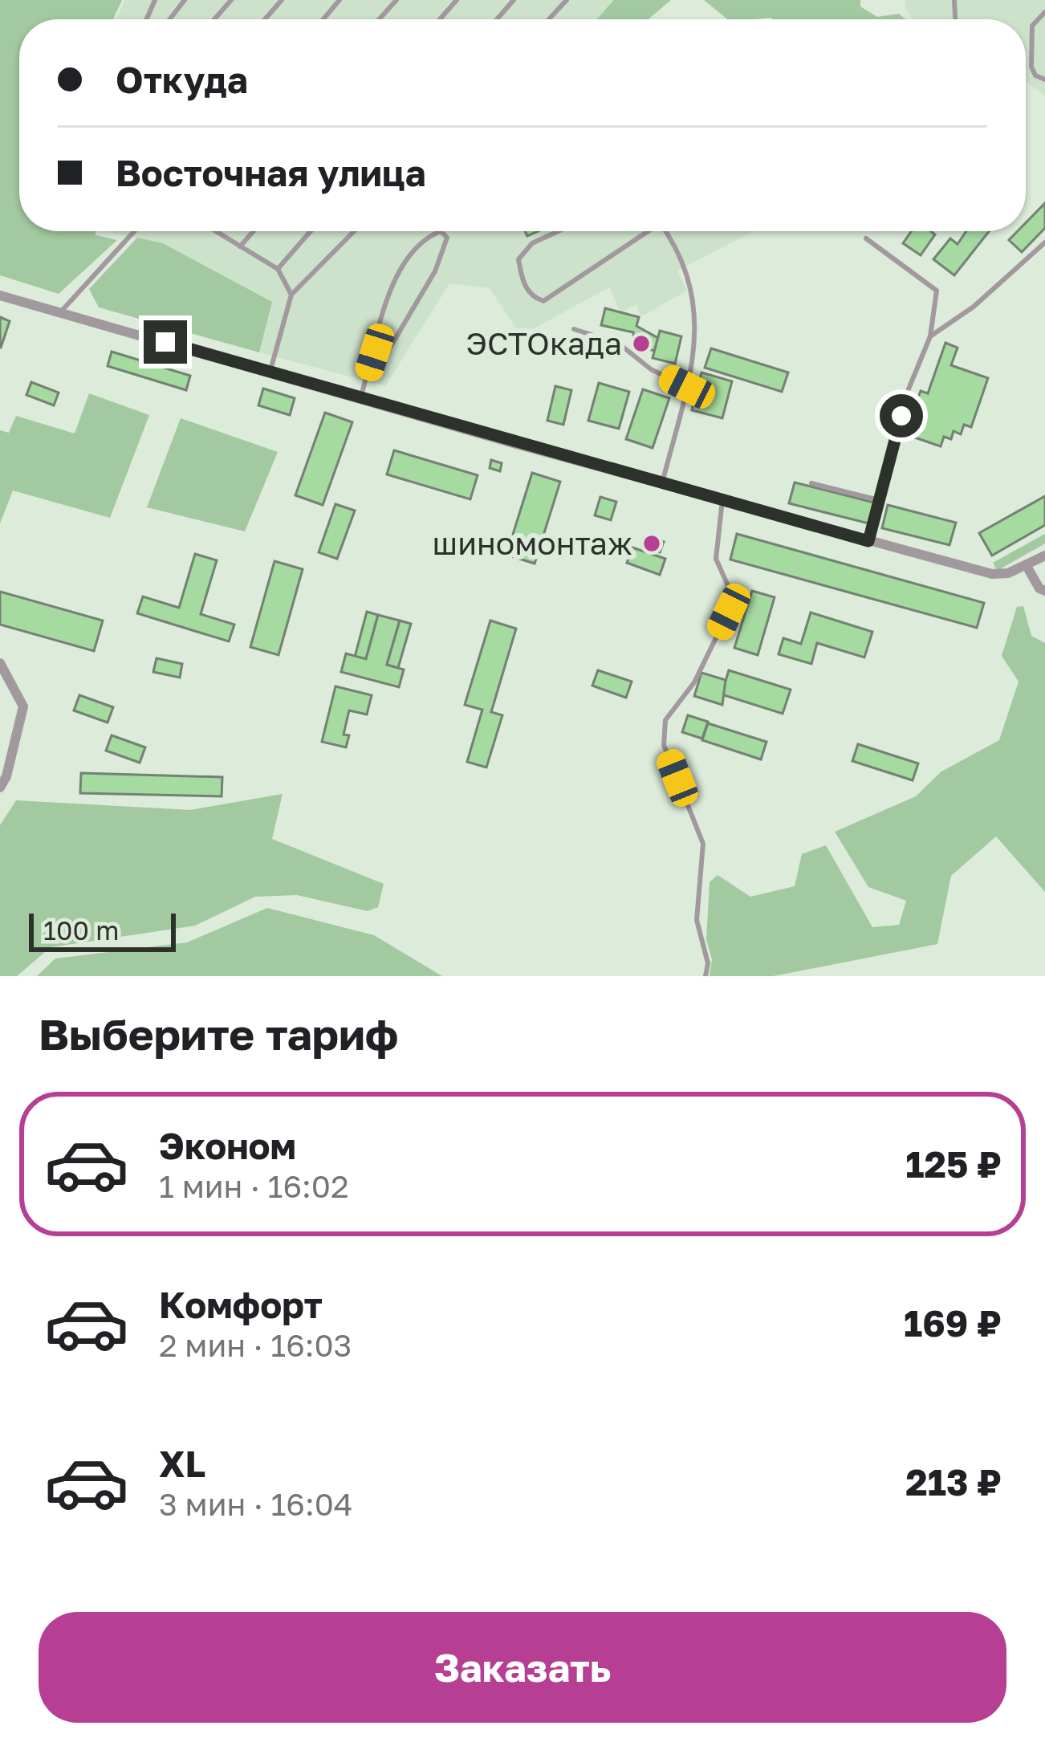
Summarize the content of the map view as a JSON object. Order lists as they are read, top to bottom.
{
  "places": ["ЭСТОкада", "шиномонтаж"],
  "scale_bar": "100 m",
  "page": {
    "banner": ["Откуда", "Восточная улица"],
    "scale": "100 m",
    "heading": "Выберите тариф",
    "list": [
      {
        "name": "Эконом",
        "note": "1 мин · 16:02",
        "value": "125 ₽"
      },
      {
        "name": "Комфорт",
        "note": "2 мин · 16:03",
        "value": "169 ₽"
      },
      {
        "name": "XL",
        "note": "3 мин · 16:04",
        "value": "213 ₽"
      }
    ],
    "buttons": "Заказать"
  }
}
